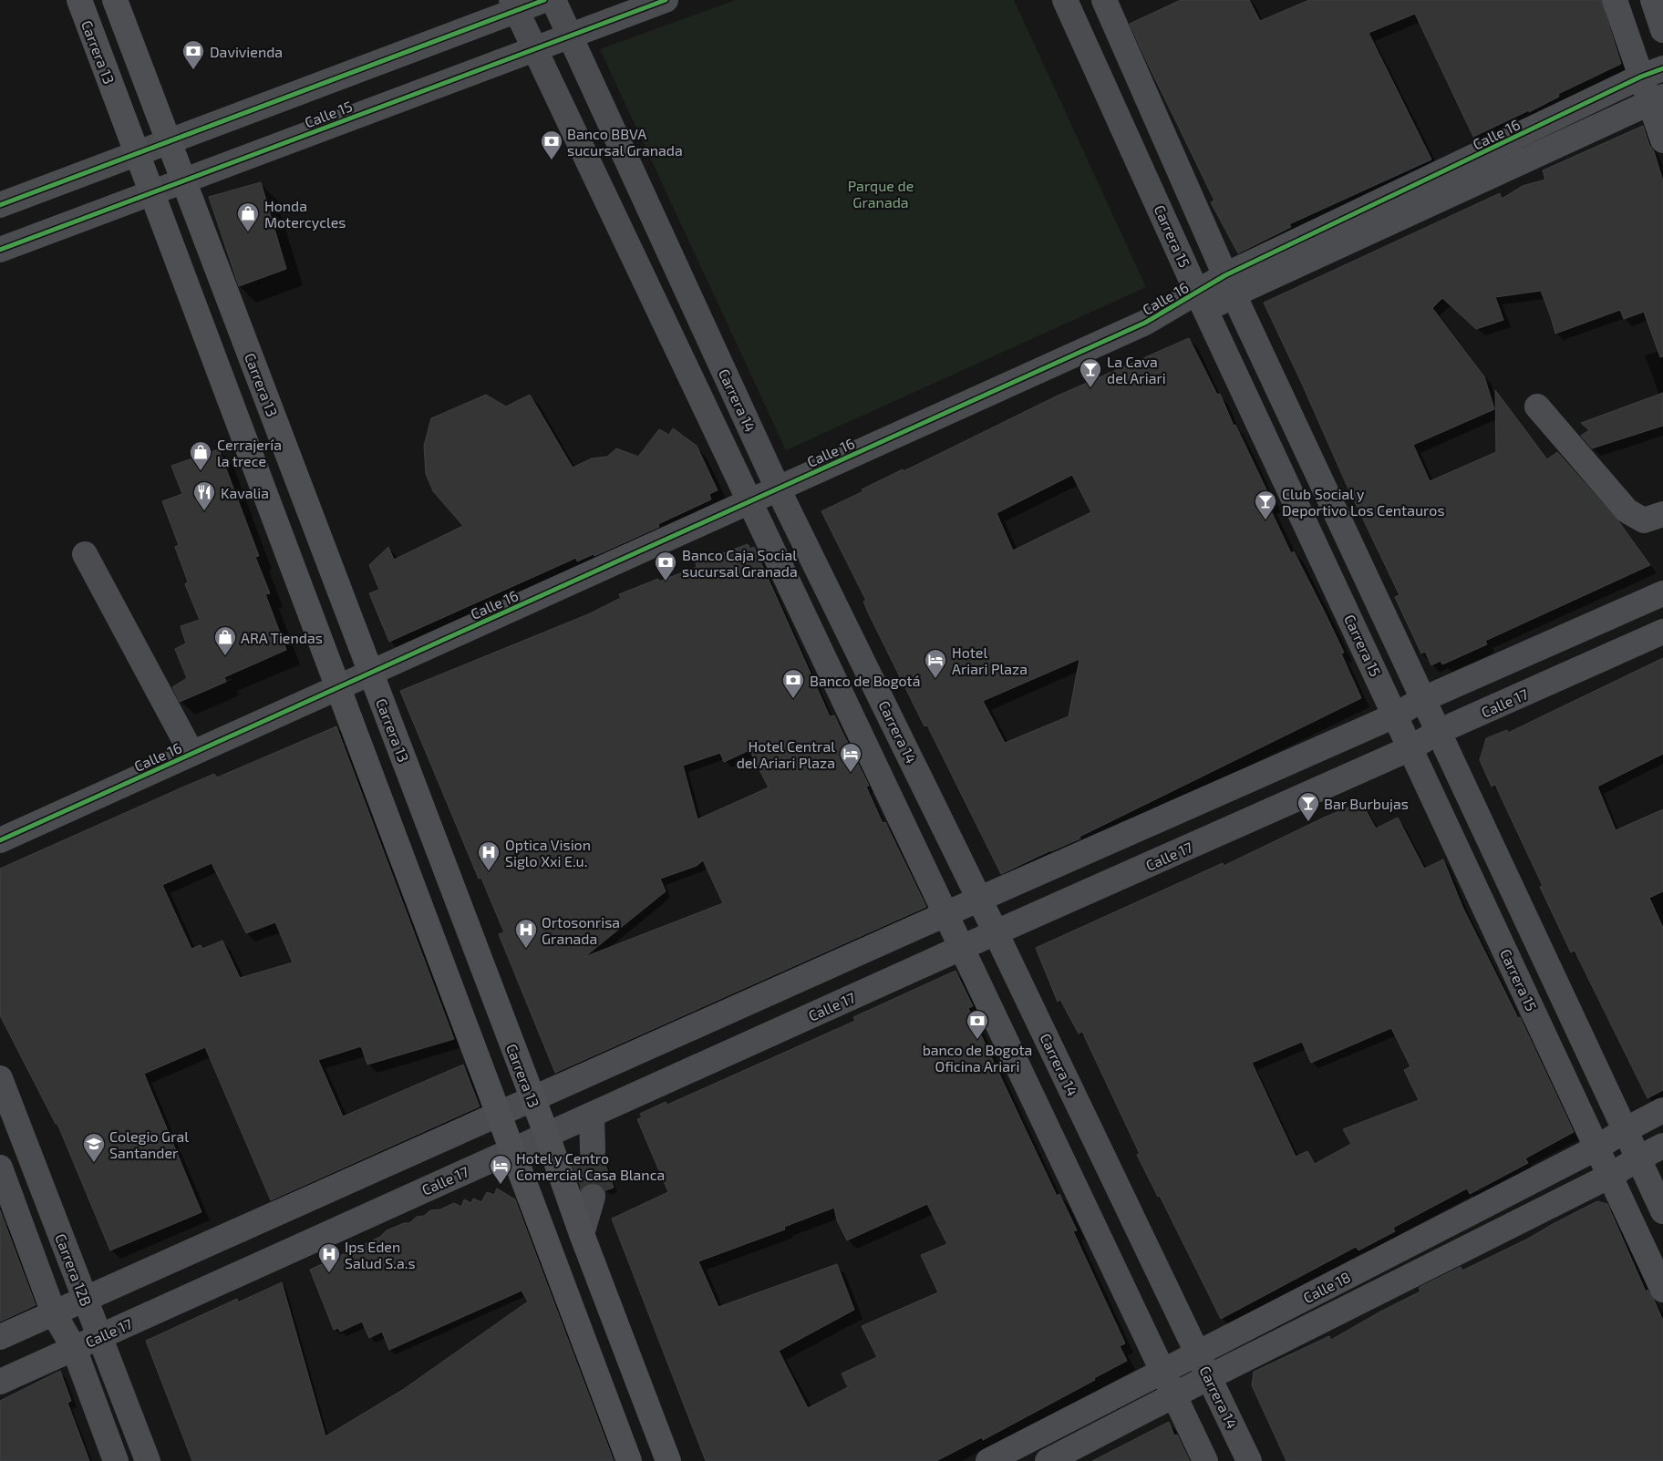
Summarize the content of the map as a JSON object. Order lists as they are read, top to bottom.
{
  "streets": {
    "main road": ["Carrera 13"],
    "street": [
      "Calle 15",
      "Calle 16",
      "Carrera 15",
      "Carrera 14",
      "Calle 17",
      "Carrera 12B",
      "Calle 18"
    ]
  },
  "crossings": [
    ["Carrera 13", "Calle 15"],
    ["Carrera 13", "Calle 16"],
    ["Carrera 13", "Calle 17"],
    ["Calle 15", "Carrera 14"],
    ["Calle 16", "Carrera 15"],
    ["Calle 16", "Carrera 14"],
    ["Carrera 15", "Calle 17"],
    ["Carrera 15", "Calle 18"],
    ["Carrera 14", "Calle 17"],
    ["Carrera 14", "Calle 18"],
    ["Calle 17", "Carrera 12B"]
  ],
  "parks": ["Parque de Granada"],
  "places": {
    "bank": [
      "Davivienda",
      "Banco BBVA sucursal Granada",
      "Banco Caja Social sucursal Granada",
      "Banco de Bogotá",
      "banco de Bogota Oficina Ariari"
    ],
    "shop": ["Honda Motercycles", "Cerrajería la trece", "ARA Tiendas"],
    "bar": ["La Cava del Ariari", "Club Social y Deportivo Los Centauros", "Bar Burbujas"],
    "restaurant": ["Kavalia"],
    "hotel": ["Hotel Ariari Plaza", "Hotel Central del Ariari Plaza", "Hotel y Centro Comercial Casa Blanca"],
    "hospital": ["Optica Vision Siglo Xxi E.u.", "Ortosonrisa Granada", "Ips Eden Salud S.a.s"],
    "school or university": ["Colegio Gral Santander"]
  }
}
